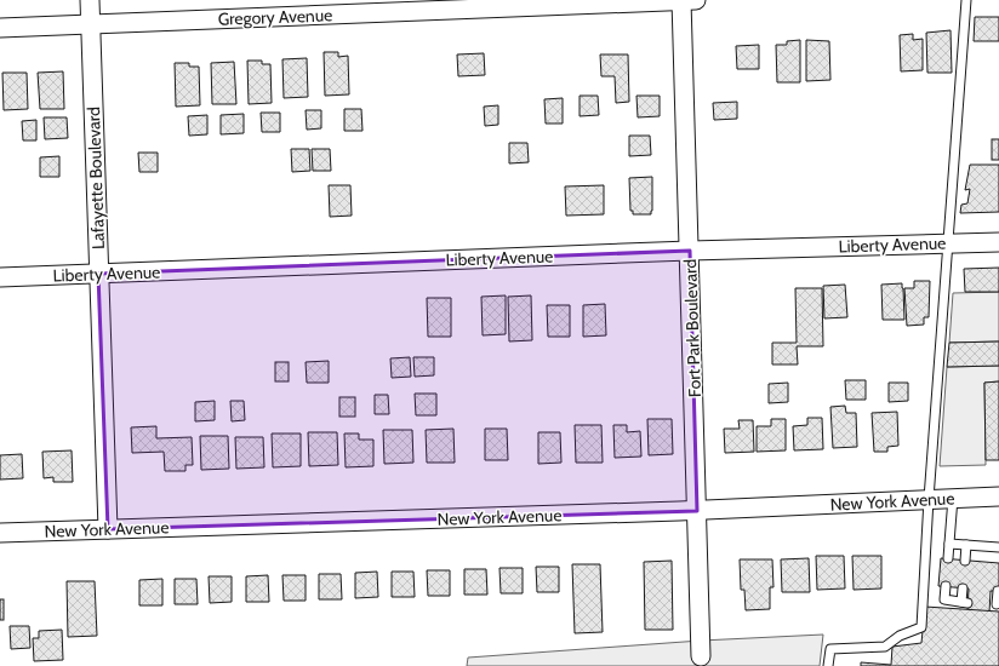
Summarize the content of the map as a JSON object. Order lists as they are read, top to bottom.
{
  "streets": {
    "street": [
      "Gregory Avenue",
      "Lafayette Boulevard",
      "Liberty Avenue",
      "Fort Park Boulevard",
      "New York Avenue"
    ]
  },
  "crossings": [
    ["Gregory Avenue", "Lafayette Boulevard"],
    ["Gregory Avenue", "Fort Park Boulevard"],
    ["Lafayette Boulevard", "Liberty Avenue"],
    ["Lafayette Boulevard", "New York Avenue"],
    ["Liberty Avenue", "Fort Park Boulevard"],
    ["Fort Park Boulevard", "New York Avenue"]
  ]
}
